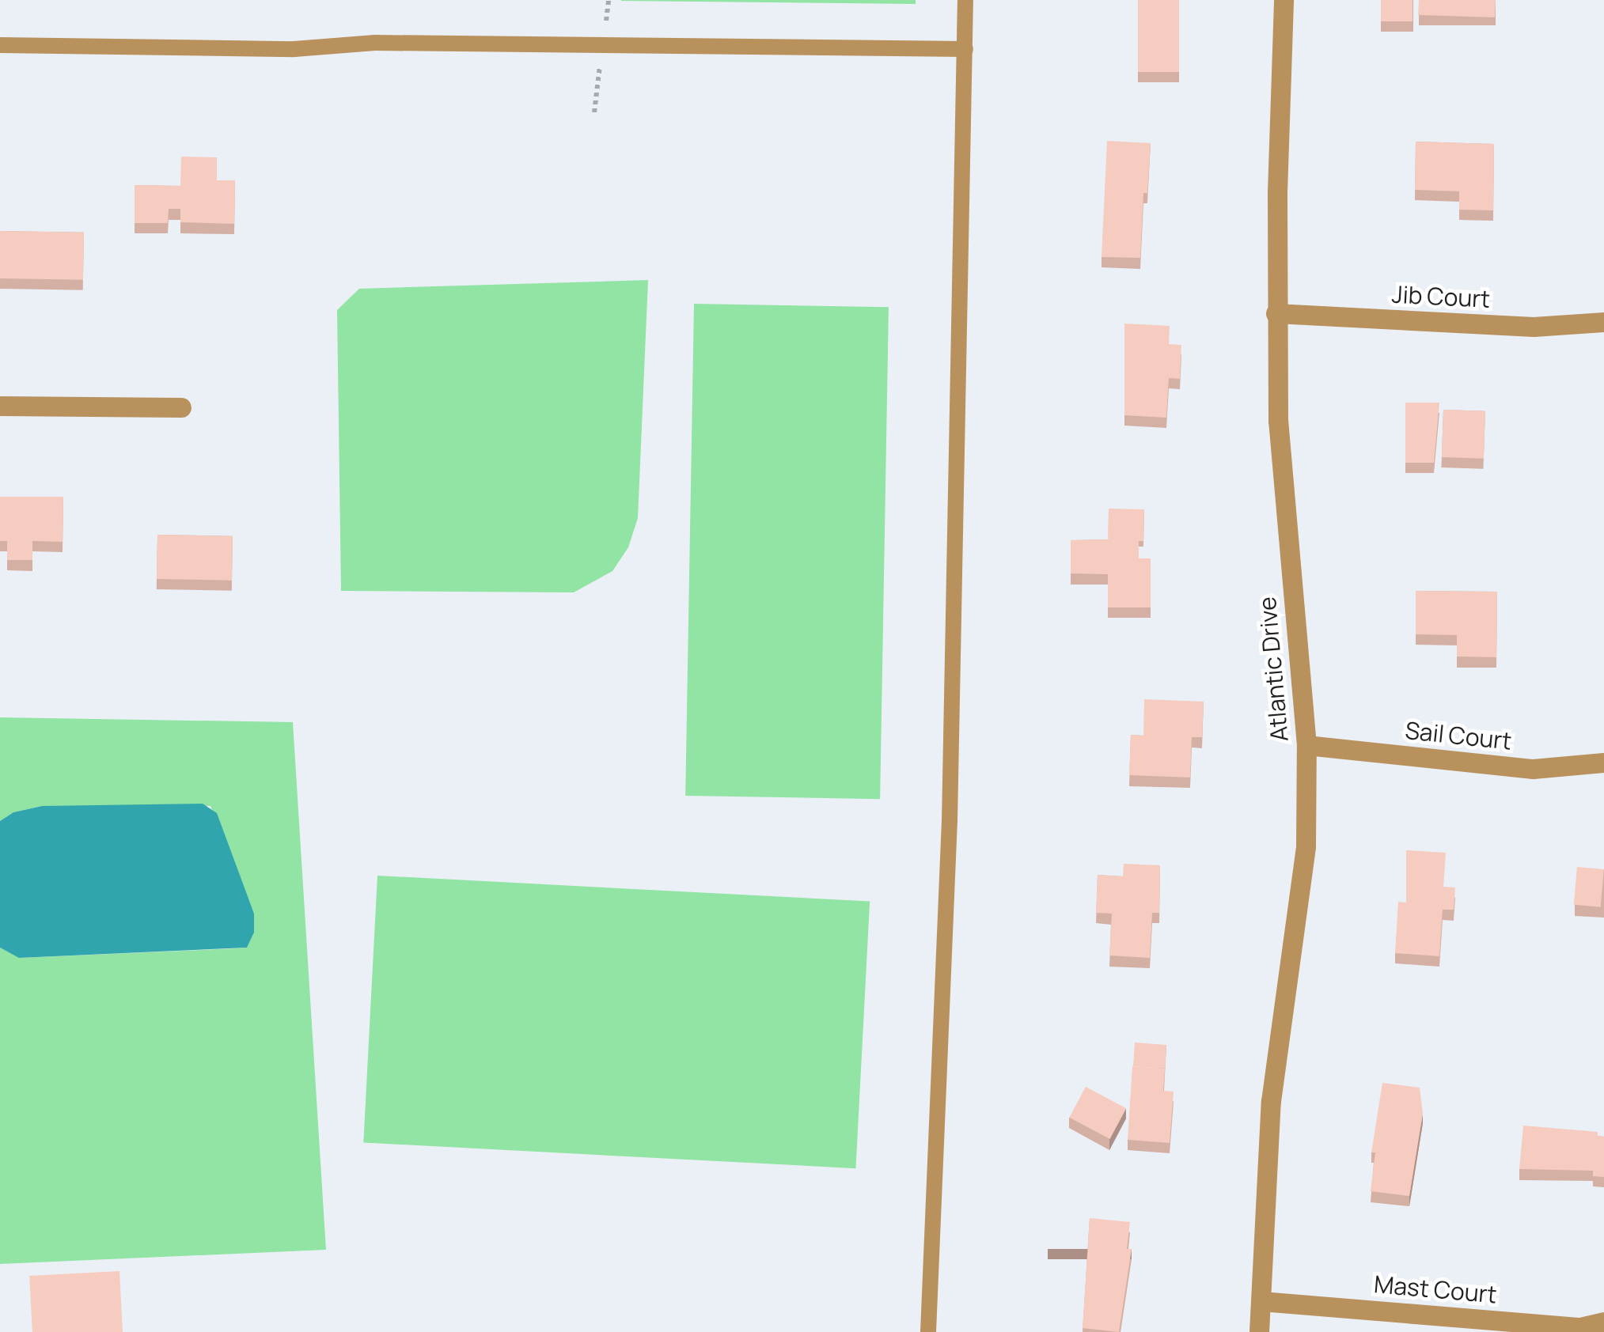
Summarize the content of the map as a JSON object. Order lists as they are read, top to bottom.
{
  "streets": {
    "street": [
      "Jib Court",
      "Atlantic Drive",
      "Sail Court",
      "Mast Court"
    ]
  },
  "crossings": [
    ["Jib Court", "Atlantic Drive"],
    ["Atlantic Drive", "Sail Court"],
    ["Atlantic Drive", "Mast Court"]
  ]
}
